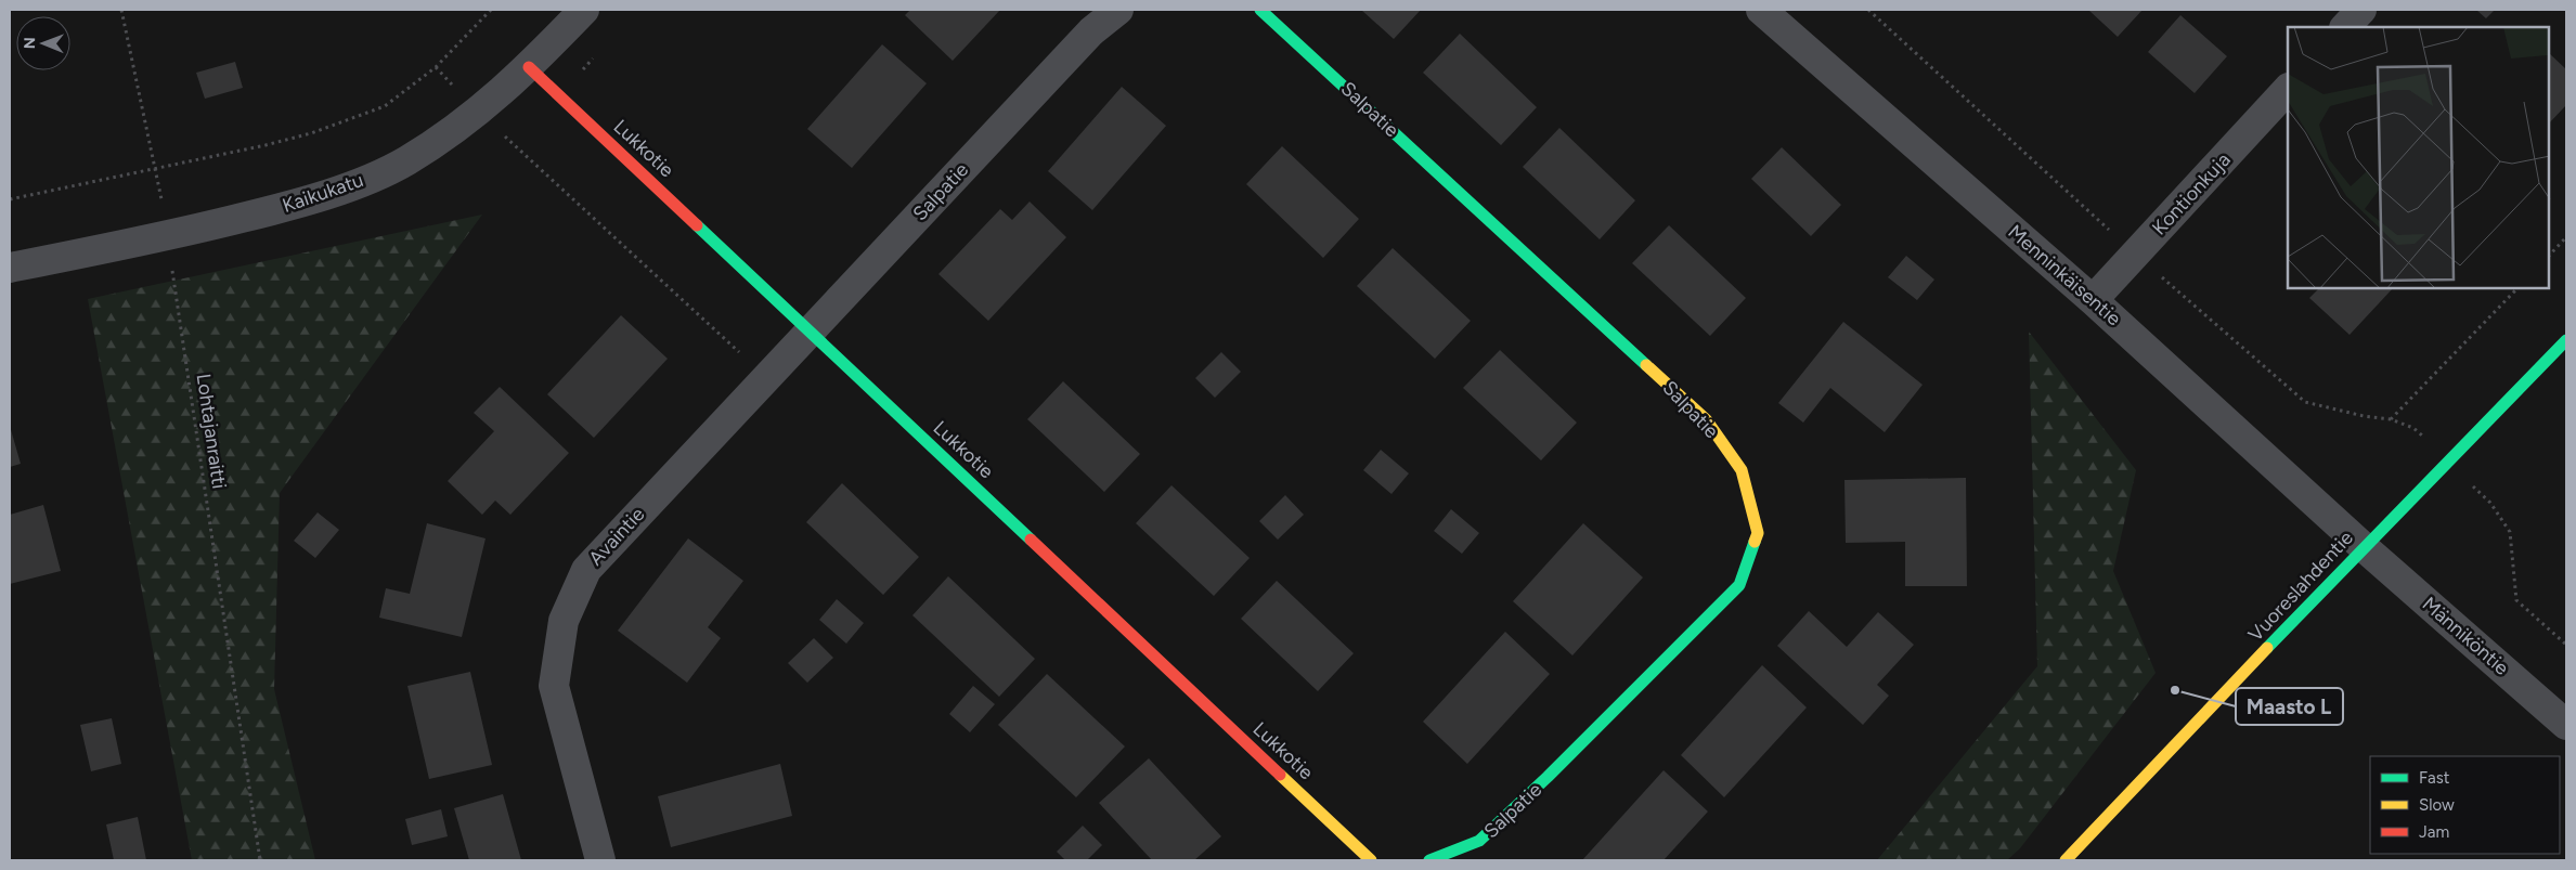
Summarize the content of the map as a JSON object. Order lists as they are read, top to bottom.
{
  "streets": {
    "street": [
      "Salpatie",
      "Lukkotie",
      "Kaikukatu",
      "Kontionkuja",
      "Menninkäisentie",
      "Avaintie",
      "Vuoreslahdentie",
      "Männiköntie"
    ],
    "path": ["Lohtajanraitti"]
  },
  "crossings": [
    ["Salpatie", "Lukkotie"],
    ["Salpatie", "Avaintie"],
    ["Lukkotie", "Kaikukatu"],
    ["Lukkotie", "Avaintie"],
    ["Kaikukatu", "Lohtajanraitti"],
    ["Kontionkuja", "Menninkäisentie"],
    ["Menninkäisentie", "Vuoreslahdentie"],
    ["Menninkäisentie", "Männiköntie"],
    ["Vuoreslahdentie", "Männiköntie"]
  ],
  "places": ["Maasto L"],
  "legend": ["Fast", "Slow", "Jam"],
  "north": "left"
}
